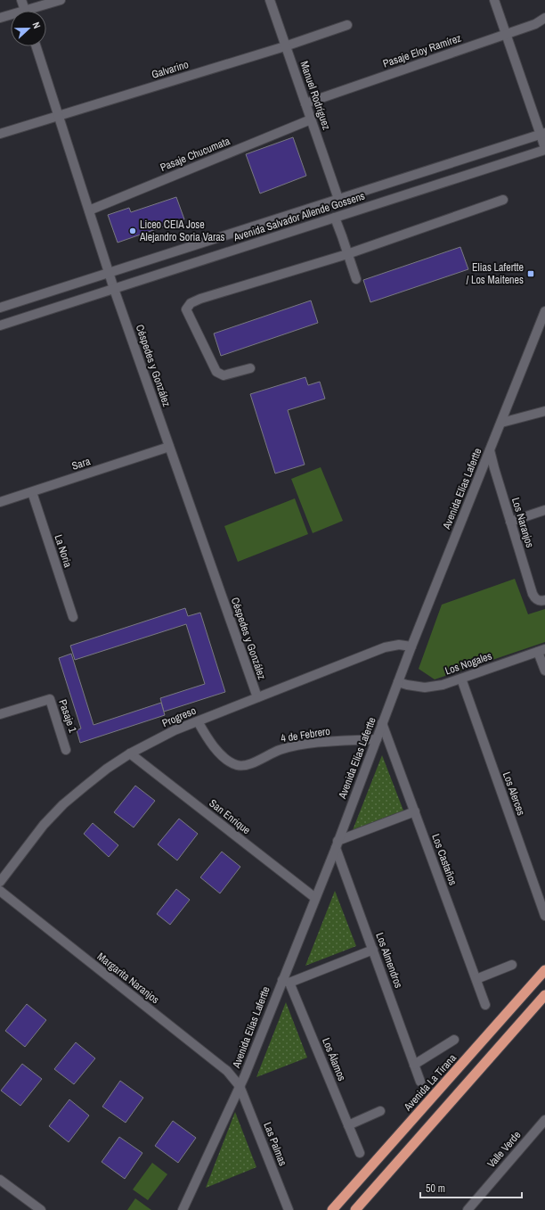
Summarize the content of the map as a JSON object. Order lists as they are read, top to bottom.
{
  "streets": {
    "highway": ["Avenida La Tirana"],
    "street": [
      "Pasaje Eloy Ramírez",
      "Galvarino",
      "Manuel Rodríguez",
      "Pasaje Chucumata",
      "Avenida Salvador Allende Gossens",
      "Céspedes y González",
      "Sara",
      "Avenida Elías Lafertte",
      "Los Naranjos",
      "La Noria",
      "Los Nogales",
      "Pasaje 1",
      "Progreso",
      "4 de Febrero",
      "Los Alerces",
      "San Enrique",
      "Los Castaños",
      "Los Almendros",
      "Margarita Naranjos",
      "Los Álamos",
      "Las Palmas",
      "Valle Verde"
    ]
  },
  "crossings": [
    ["Pasaje Eloy Ramírez", "Manuel Rodríguez"],
    ["Galvarino", "Manuel Rodríguez"],
    ["Galvarino", "Céspedes y González"],
    ["Manuel Rodríguez", "Pasaje Chucumata"],
    ["Manuel Rodríguez", "Avenida Salvador Allende Gossens"],
    ["Pasaje Chucumata", "Céspedes y González"],
    ["Avenida Salvador Allende Gossens", "Céspedes y González"],
    ["Céspedes y González", "Sara"],
    ["Céspedes y González", "Progreso"],
    ["Sara", "La Noria"],
    ["Avenida Elías Lafertte", "Los Naranjos"],
    ["Avenida Elías Lafertte", "Los Nogales"],
    ["Avenida Elías Lafertte", "Progreso"],
    ["Avenida Elías Lafertte", "4 de Febrero"],
    ["Avenida Elías Lafertte", "San Enrique"],
    ["Avenida Elías Lafertte", "Los Castaños"],
    ["Avenida Elías Lafertte", "Los Almendros"],
    ["Avenida Elías Lafertte", "Margarita Naranjos"],
    ["Avenida Elías Lafertte", "Los Álamos"],
    ["Avenida Elías Lafertte", "Las Palmas"],
    ["Los Nogales", "Los Alerces"],
    ["Progreso", "4 de Febrero"],
    ["Progreso", "San Enrique"],
    ["Margarita Naranjos", "Las Palmas"]
  ],
  "places": {
    "other": ["Liceo CEIA Jose Alejandro Soria Varas"],
    "transit": ["Elias Lafertte / Los Maitenes"]
  },
  "scale_bar": "50 m",
  "north": "right"
}
